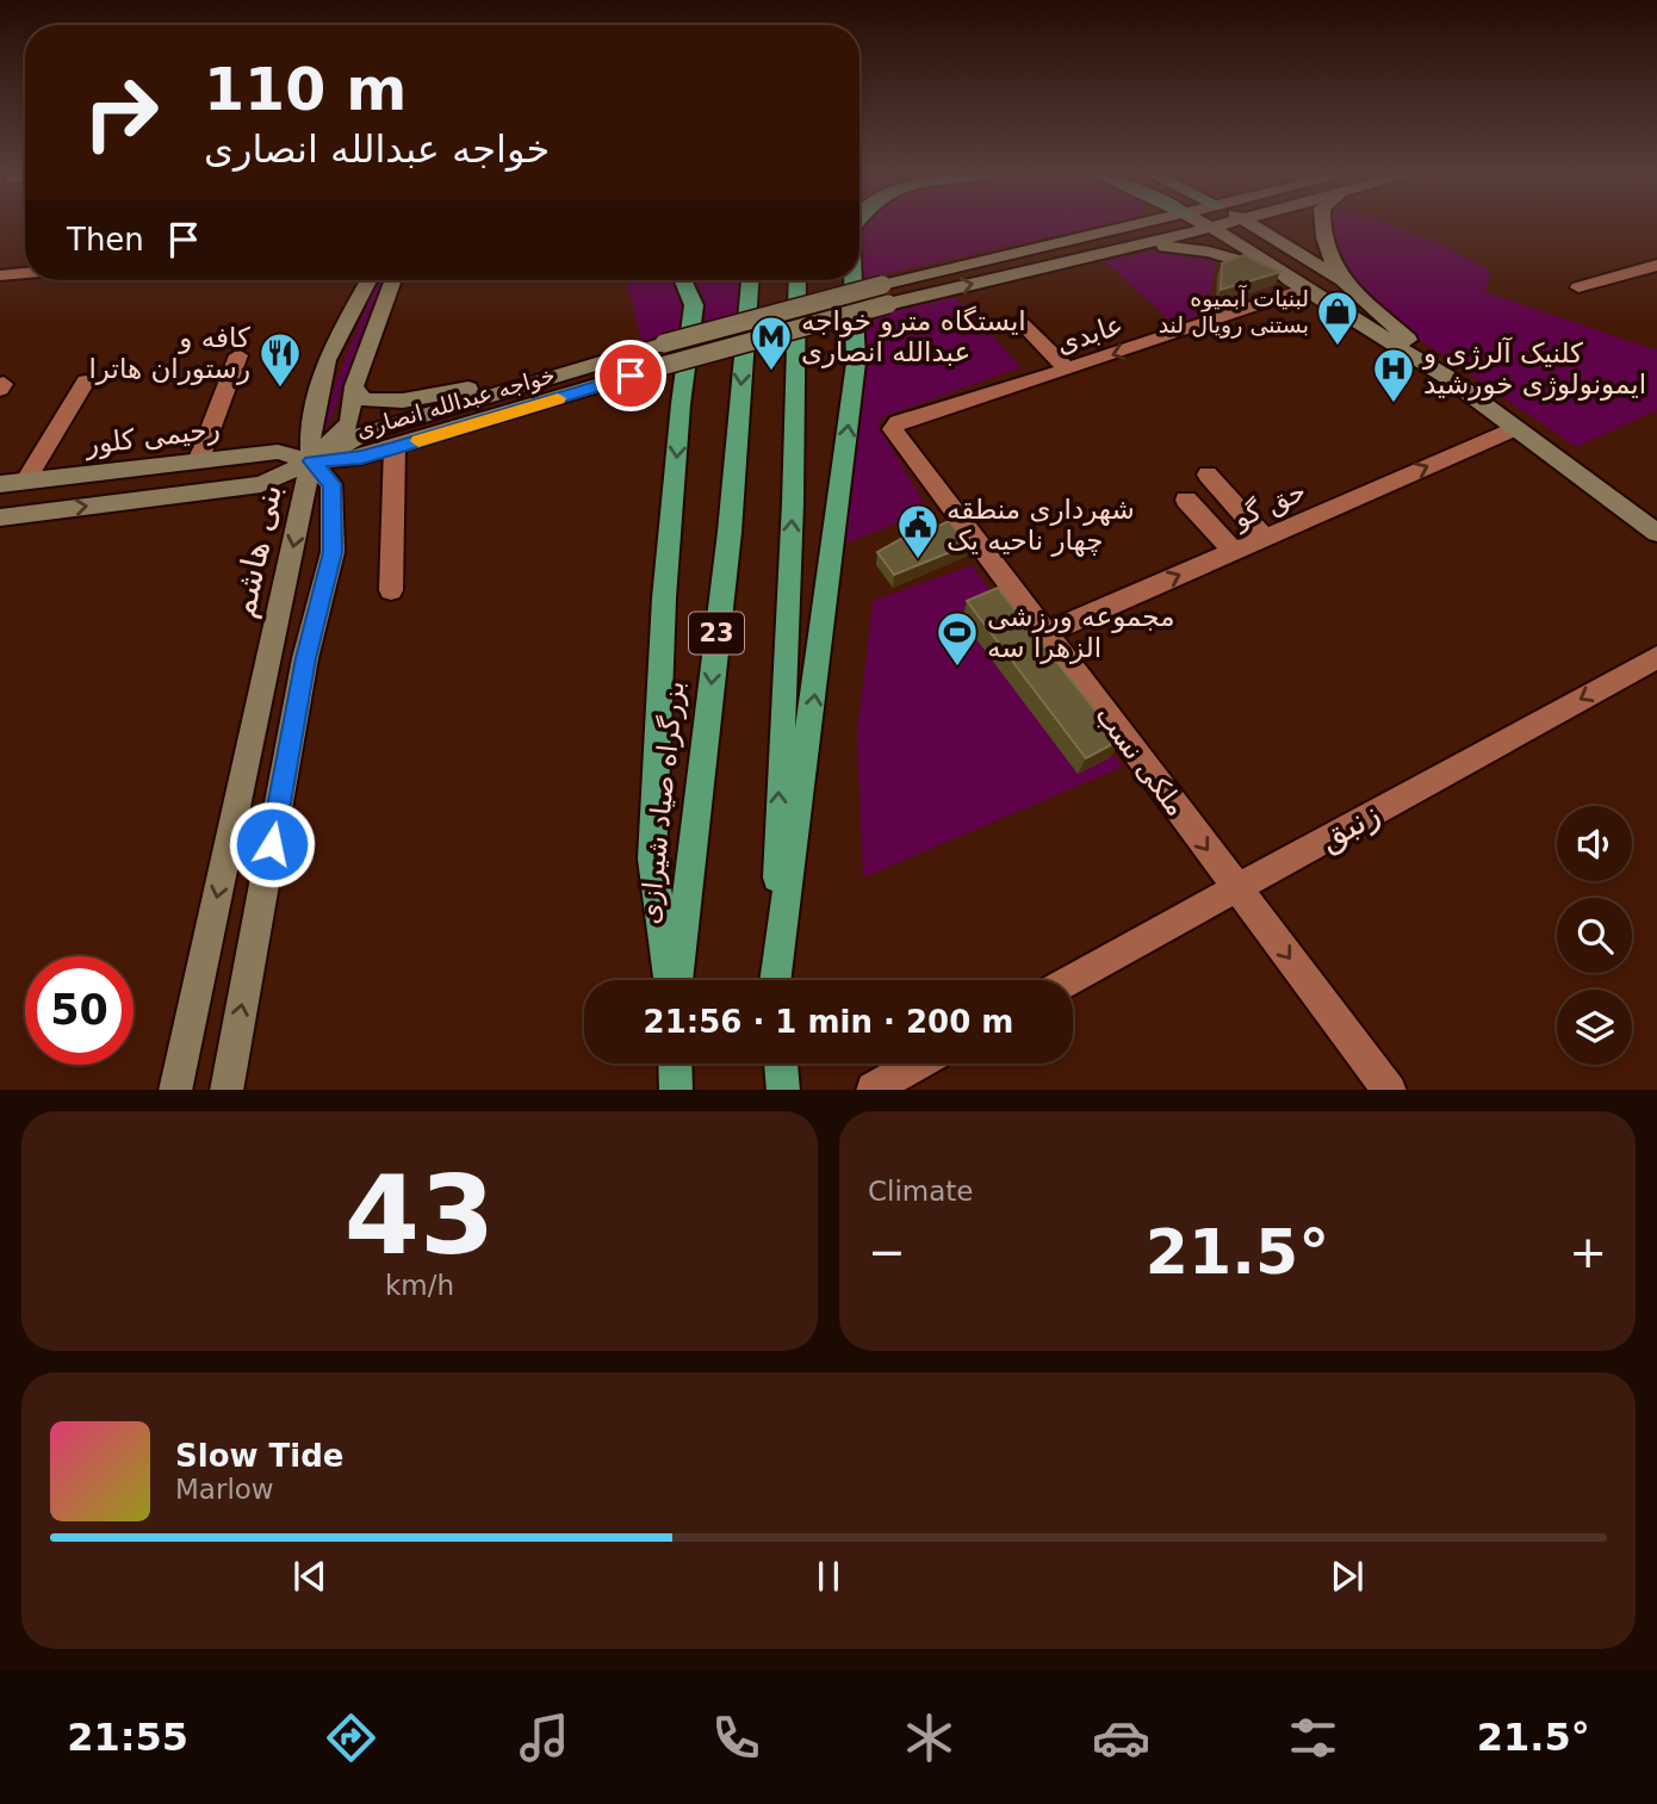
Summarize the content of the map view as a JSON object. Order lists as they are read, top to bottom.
{
  "streets": {
    "highway": ["23", "بزرگراه صیاد شیرازی"],
    "main road": ["خواجه عبدالله انصاری", "رحیمی کلور", "بنی هاشم"],
    "street": [
      "عابدی",
      "حق گو",
      "ملکی نسب",
      "زنبق"
    ]
  },
  "crossings": [
    ["عابدی", "ملکی نسب"],
    ["خواجه عبدالله انصاری", "رحیمی کلور"],
    ["خواجه عبدالله انصاری", "بنی هاشم"],
    ["رحیمی کلور", "بنی هاشم"],
    ["حق گو", "ملکی نسب"],
    ["ملکی نسب", "زنبق"]
  ],
  "one_way": [
    "عابدی",
    "حق گو",
    "ملکی نسب",
    "زنبق"
  ],
  "places": {
    "shop": ["لبنیات آبمیوه بستنی رویال لند"],
    "metro station": ["ایستگاه مترو خواجه عبدالله انصاری"],
    "restaurant": ["کافه و رستوران هاترا"],
    "hospital": ["کلنیک آلرژی و ایمونولوژی خورشید"],
    "public building": ["شهرداری منطقه چهار ناحیه یک"],
    "sports": ["مجموعه ورزشی الزهرا سه"]
  },
  "page": {
    "turn": ["110 m", "خواجه عبدالله انصاری"],
    "then": "Then",
    "limit": "50",
    "trip": "21:56 · 1 min · 200 m",
    "tile": [
      ["43", "km/h"],
      "Climate"
    ],
    "heat": ["−", "21.5°", "+"],
    "song": ["Slow Tide", "Marlow"],
    "tabs": ["21:55", "21.5°"]
  }
}
